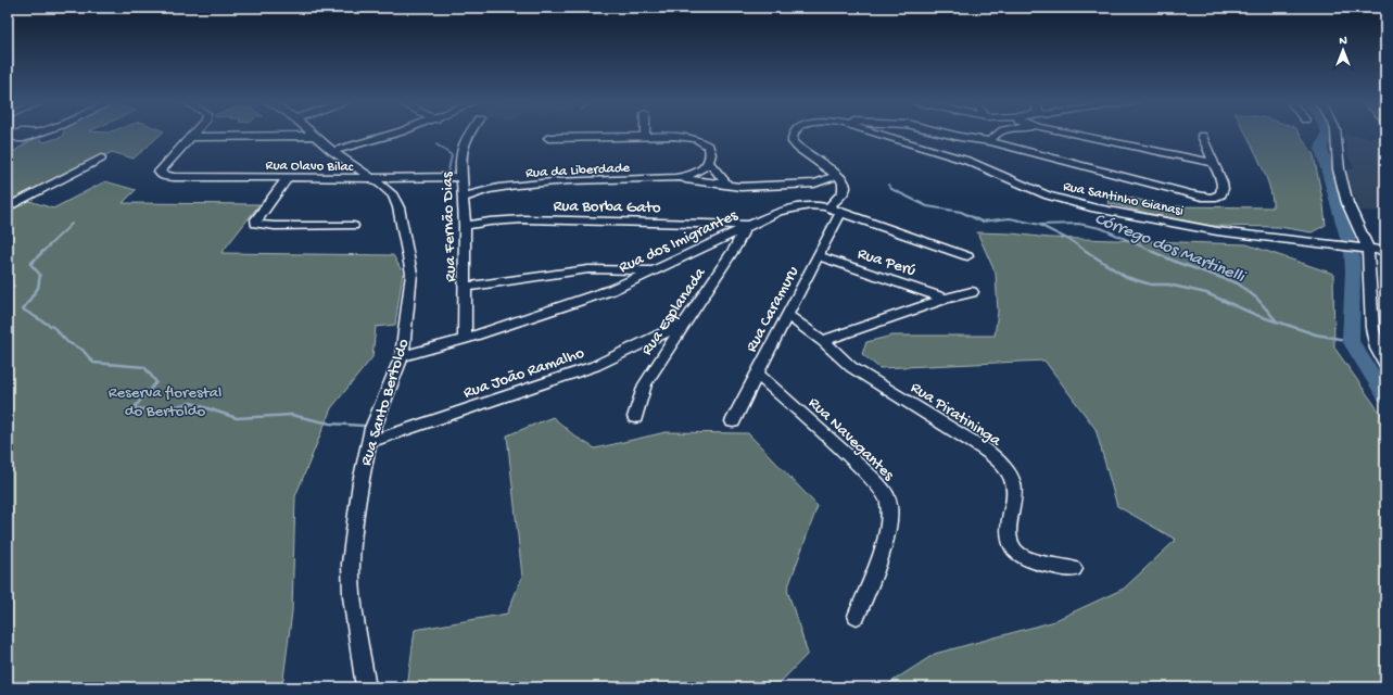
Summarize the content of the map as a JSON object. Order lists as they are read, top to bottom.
{
  "streets": {
    "street": [
      "Rua Olavo Bilac",
      "Rua da Liberdade",
      "Rua Santinho Gianasi",
      "Rua Borba Gato",
      "Rua Fernão Dias",
      "Rua dos Imigrantes",
      "Rua Perú",
      "Rua Caramuru",
      "Rua Esplanada",
      "Rua João Ramalho",
      "Rua Santo Bertoldo",
      "Rua Piratininga",
      "Rua Navegantes"
    ]
  },
  "crossings": [
    ["Rua Olavo Bilac", "Rua Fernão Dias"],
    ["Rua Olavo Bilac", "Rua Santo Bertoldo"],
    ["Rua da Liberdade", "Rua Santinho Gianasi"],
    ["Rua da Liberdade", "Rua Fernão Dias"],
    ["Rua Borba Gato", "Rua Fernão Dias"],
    ["Rua Borba Gato", "Rua dos Imigrantes"],
    ["Rua Borba Gato", "Rua Esplanada"],
    ["Rua Fernão Dias", "Rua dos Imigrantes"],
    ["Rua dos Imigrantes", "Rua Caramuru"],
    ["Rua dos Imigrantes", "Rua Esplanada"],
    ["Rua dos Imigrantes", "Rua Santo Bertoldo"],
    ["Rua Perú", "Rua Caramuru"],
    ["Rua Caramuru", "Rua Piratininga"],
    ["Rua Caramuru", "Rua Navegantes"],
    ["Rua Esplanada", "Rua João Ramalho"],
    ["Rua João Ramalho", "Rua Santo Bertoldo"]
  ],
  "water": ["Córrego dos Martinelli"],
  "parks": ["Reserva florestal do Bertoldo"],
  "north": "top"
}
